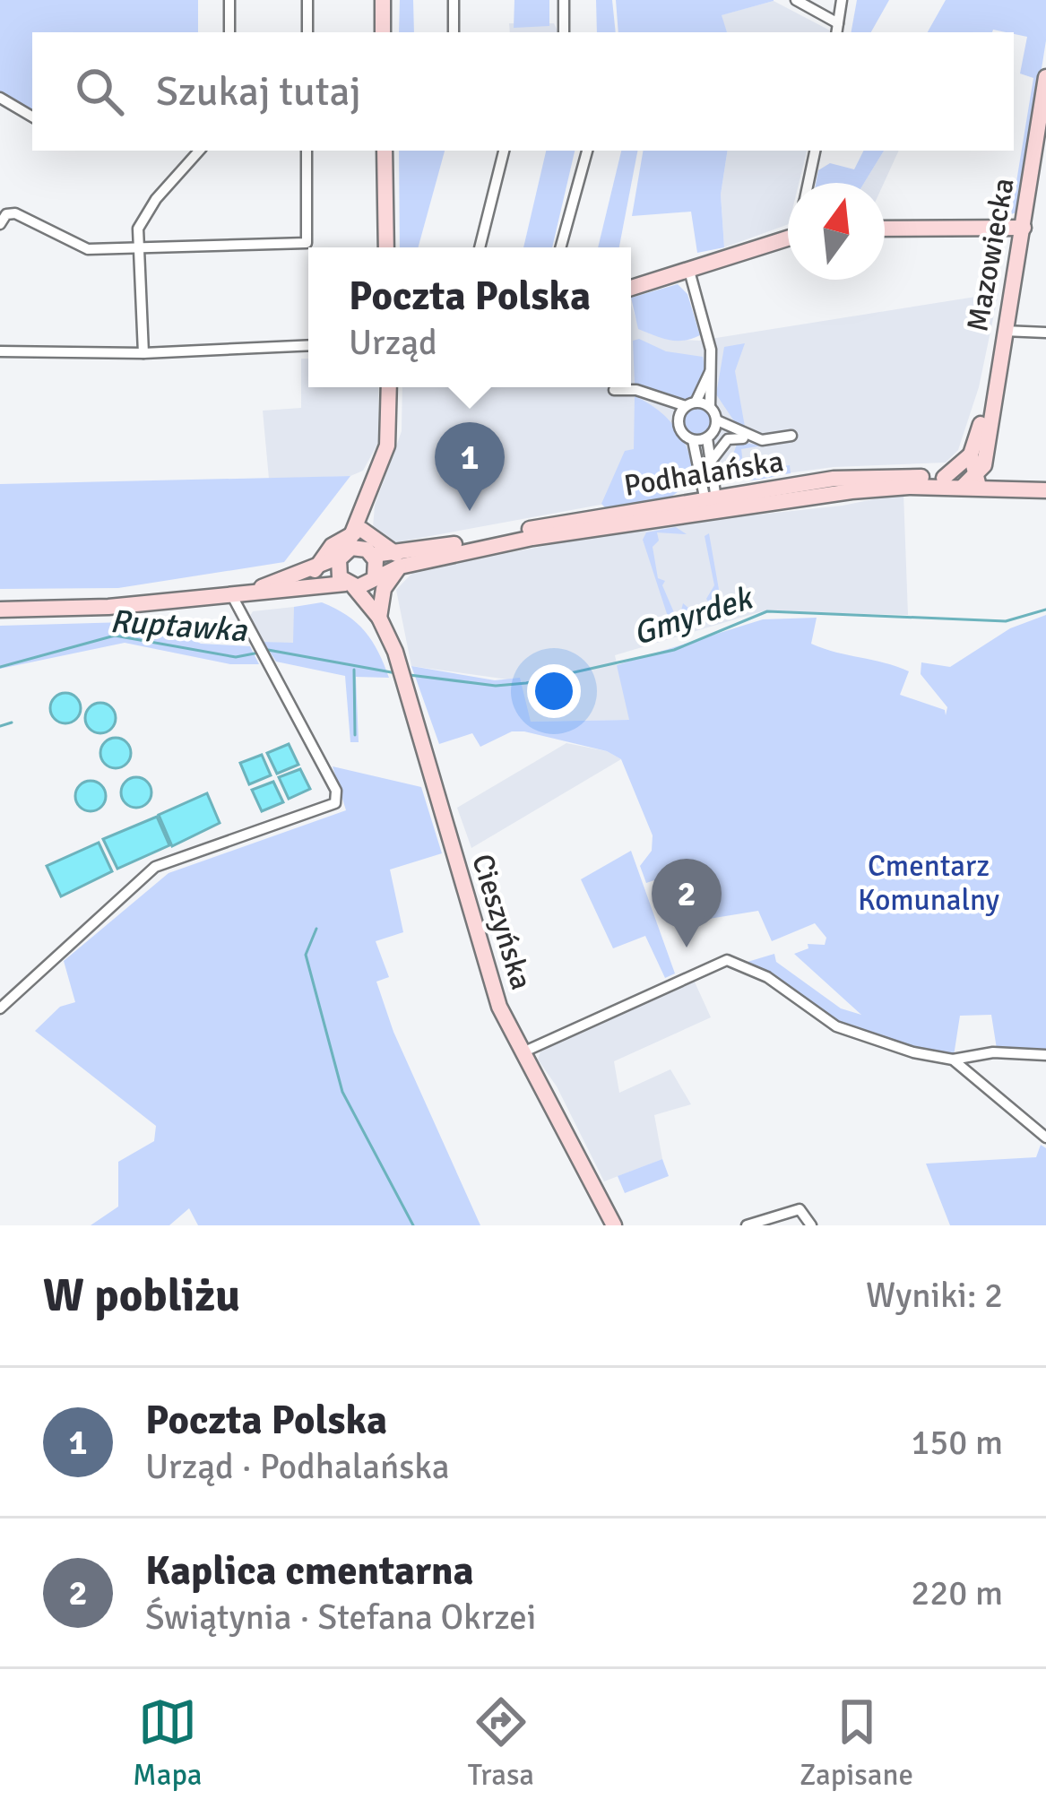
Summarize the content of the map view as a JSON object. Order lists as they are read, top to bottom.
{
  "streets": {
    "street": ["Mazowiecka", "Podhalańska", "Cieszyńska"]
  },
  "crossings": [
    ["Mazowiecka", "Podhalańska"],
    ["Podhalańska", "Cieszyńska"]
  ],
  "water": ["Gmyrdek", "Ruptawka"],
  "parks": ["Cmentarz Komunalny"],
  "north": "top",
  "page": {
    "search": "Szukaj tutaj",
    "popup": ["Poczta Polska", "Urząd"],
    "pins": ["1", "2"],
    "heading": ["W pobliżu", "Wyniki: 2"],
    "list": [
      {
        "mark": "1",
        "name": "Poczta Polska",
        "note": "Urząd · Podhalańska",
        "value": "150 m"
      },
      {
        "mark": "2",
        "name": "Kaplica cmentarna",
        "note": "Świątynia · Stefana Okrzei",
        "value": "220 m"
      }
    ],
    "nav": ["Mapa", "Trasa", "Zapisane"]
  }
}
